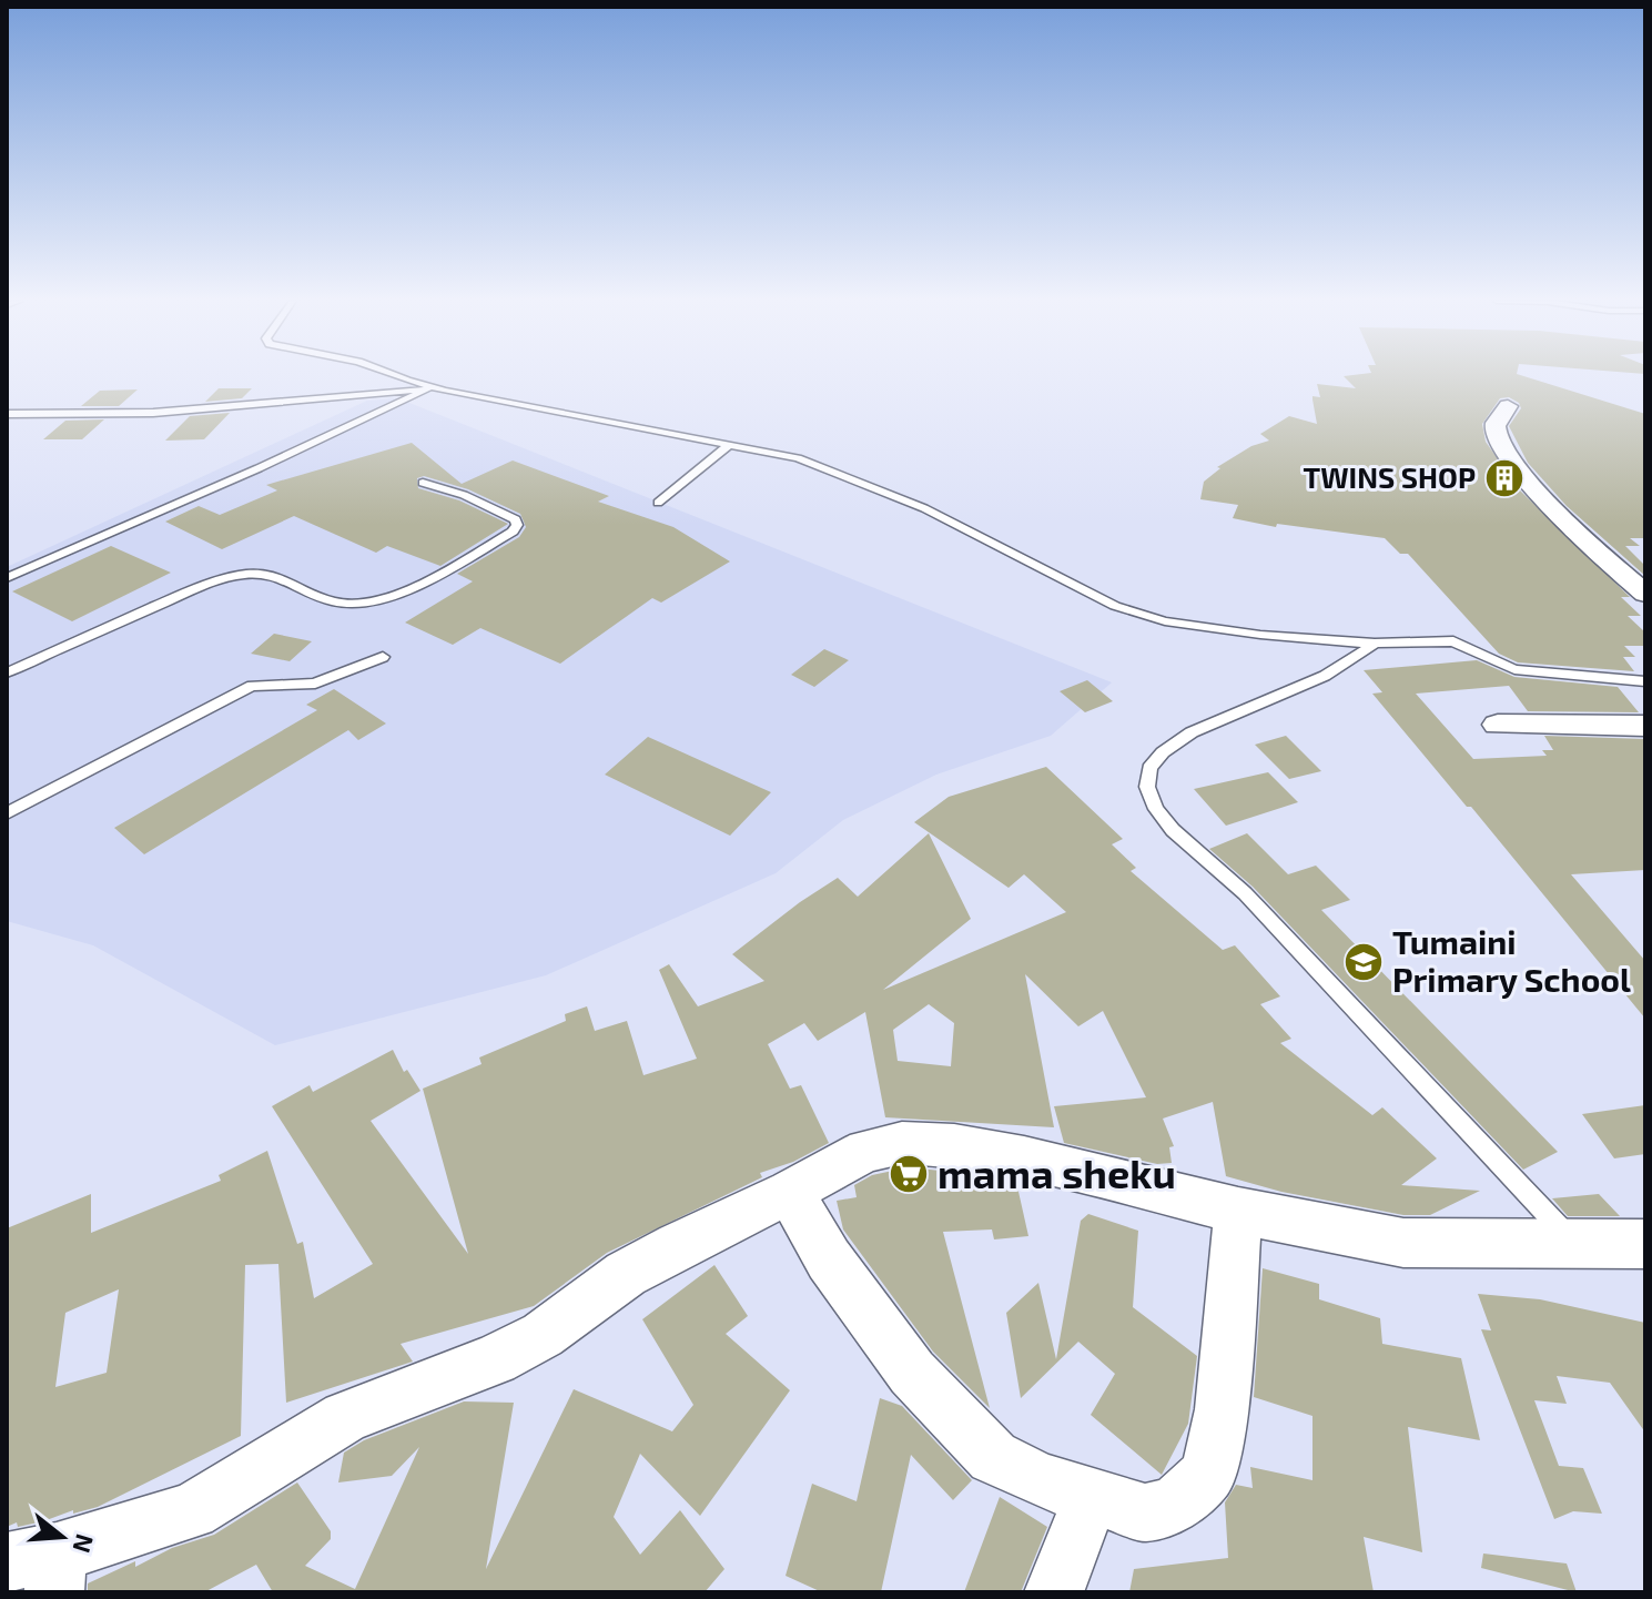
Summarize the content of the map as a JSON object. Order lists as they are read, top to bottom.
{
  "places": {
    "building": ["TWINS SHOP"],
    "school or university": ["Tumaini Primary School"],
    "supermarket": ["mama sheku"]
  },
  "north": "right"
}
